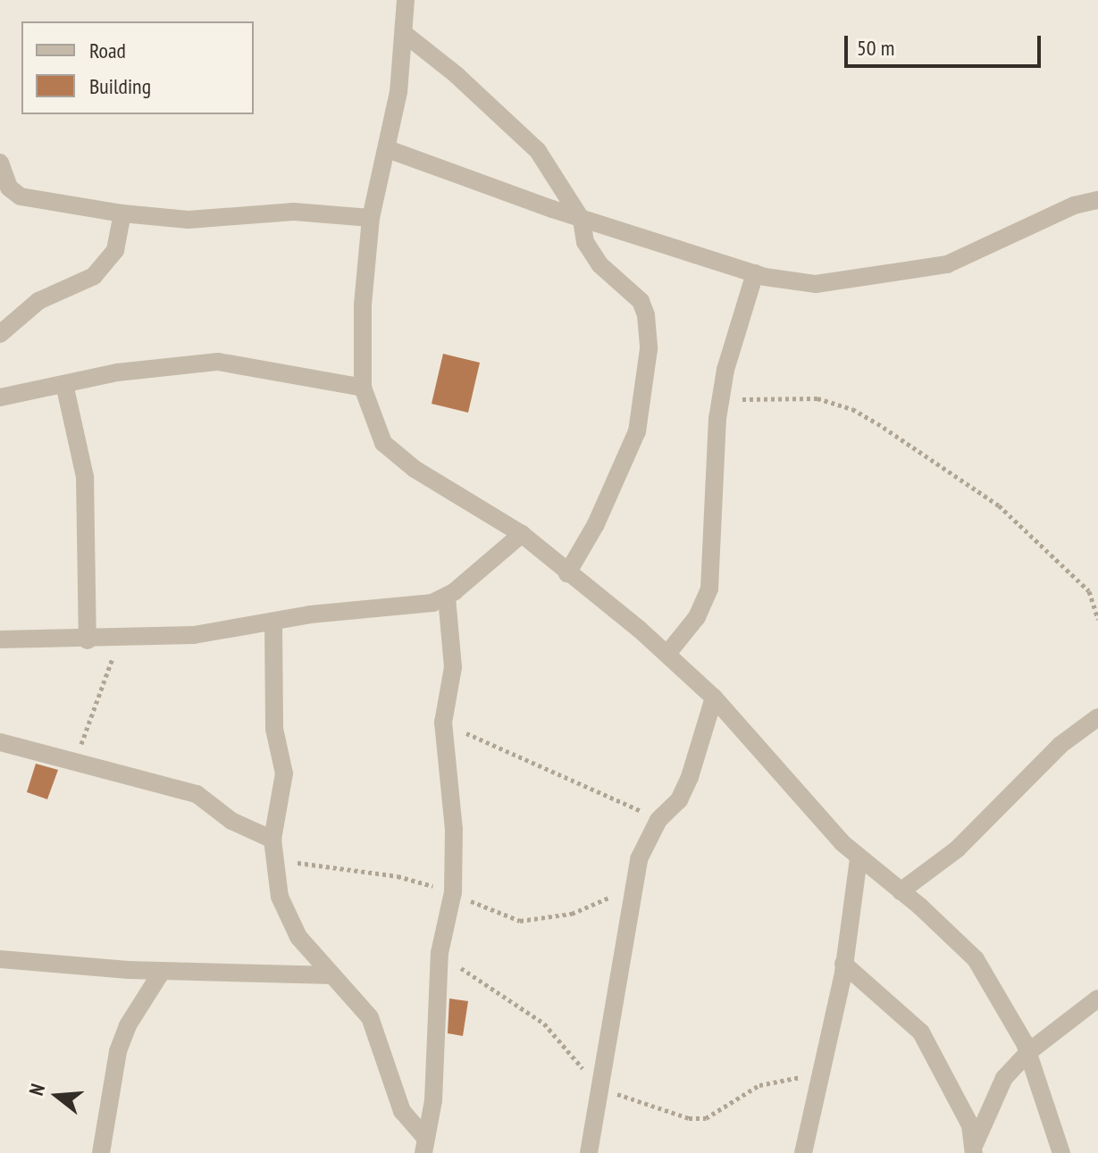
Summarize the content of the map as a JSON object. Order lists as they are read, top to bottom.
{
  "legend": ["Road", "Building"],
  "scale_bar": "50 m",
  "north": "left"
}
